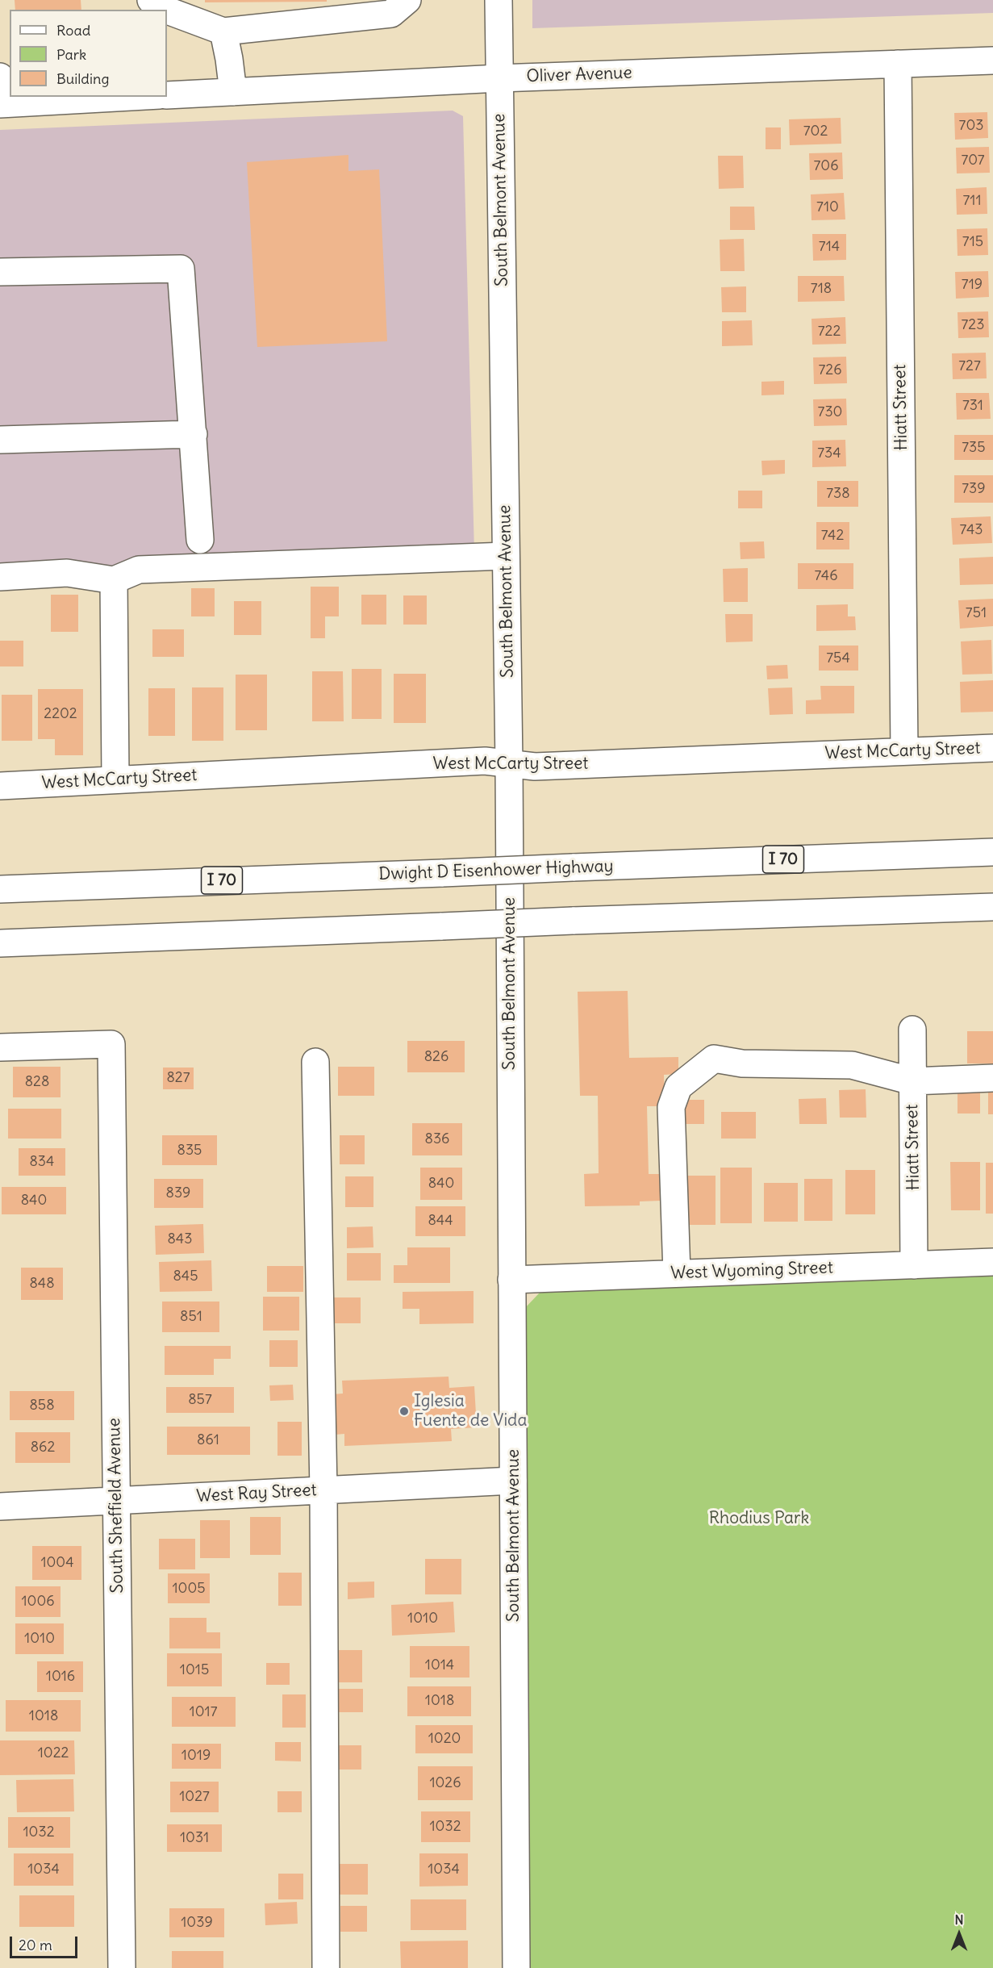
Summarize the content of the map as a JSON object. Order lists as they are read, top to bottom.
{
  "streets": {
    "main road": [
      "Oliver Avenue",
      "South Belmont Avenue",
      "Hiatt Street",
      "West McCarty Street",
      "I 70",
      "Dwight D Eisenhower Highway",
      "West Wyoming Street",
      "West Ray Street",
      "South Sheffield Avenue"
    ]
  },
  "crossings": [
    ["Oliver Avenue", "South Belmont Avenue"],
    ["Oliver Avenue", "Hiatt Street"],
    ["South Belmont Avenue", "West McCarty Street"],
    ["South Belmont Avenue", "West Wyoming Street"],
    ["South Belmont Avenue", "West Ray Street"],
    ["Hiatt Street", "West McCarty Street"],
    ["Hiatt Street", "West Wyoming Street"],
    ["West Ray Street", "South Sheffield Avenue"]
  ],
  "parks": ["Rhodius Park"],
  "places": ["Iglesia Fuente de Vida"],
  "house_numbers": [
    "703",
    "702",
    "707",
    "706",
    "711",
    "710",
    "715",
    "714",
    "719",
    "718",
    "723",
    "722",
    "727",
    "726",
    "731",
    "730",
    "735",
    "734",
    "739",
    "738",
    "743",
    "742",
    "746",
    "751",
    "754",
    "2202",
    "826",
    "827",
    "828",
    "836",
    "835",
    "834",
    "840",
    "839",
    "840",
    "844",
    "843",
    "845",
    "848",
    "851",
    "857",
    "858",
    "861",
    "862",
    "1004",
    "1005",
    "1006",
    "1010",
    "1010",
    "1014",
    "1015",
    "1016",
    "1018",
    "1017",
    "1018",
    "1020",
    "1022",
    "1019",
    "1026",
    "1027",
    "1032",
    "1032",
    "1031",
    "1034",
    "1034",
    "1039"
  ],
  "legend": ["Road", "Park", "Building"],
  "scale_bar": "20 m",
  "north": "top"
}
